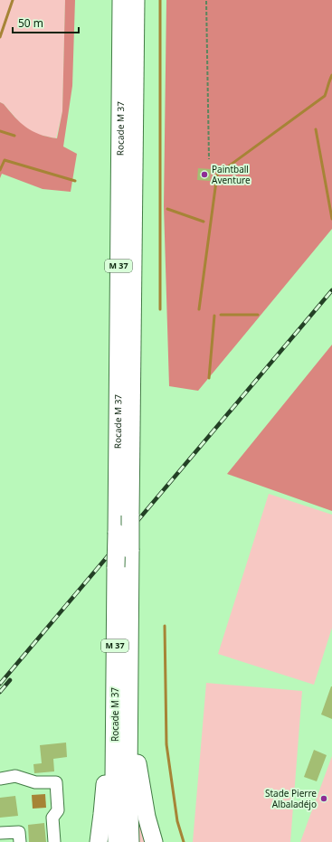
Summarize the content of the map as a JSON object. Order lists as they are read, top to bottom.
{
  "streets": {
    "highway": ["Rocade M 37", "M 37"]
  },
  "places": ["Paintball Aventure", "Stade Pierre Albaladéjo"],
  "scale_bar": "50 m"
}
